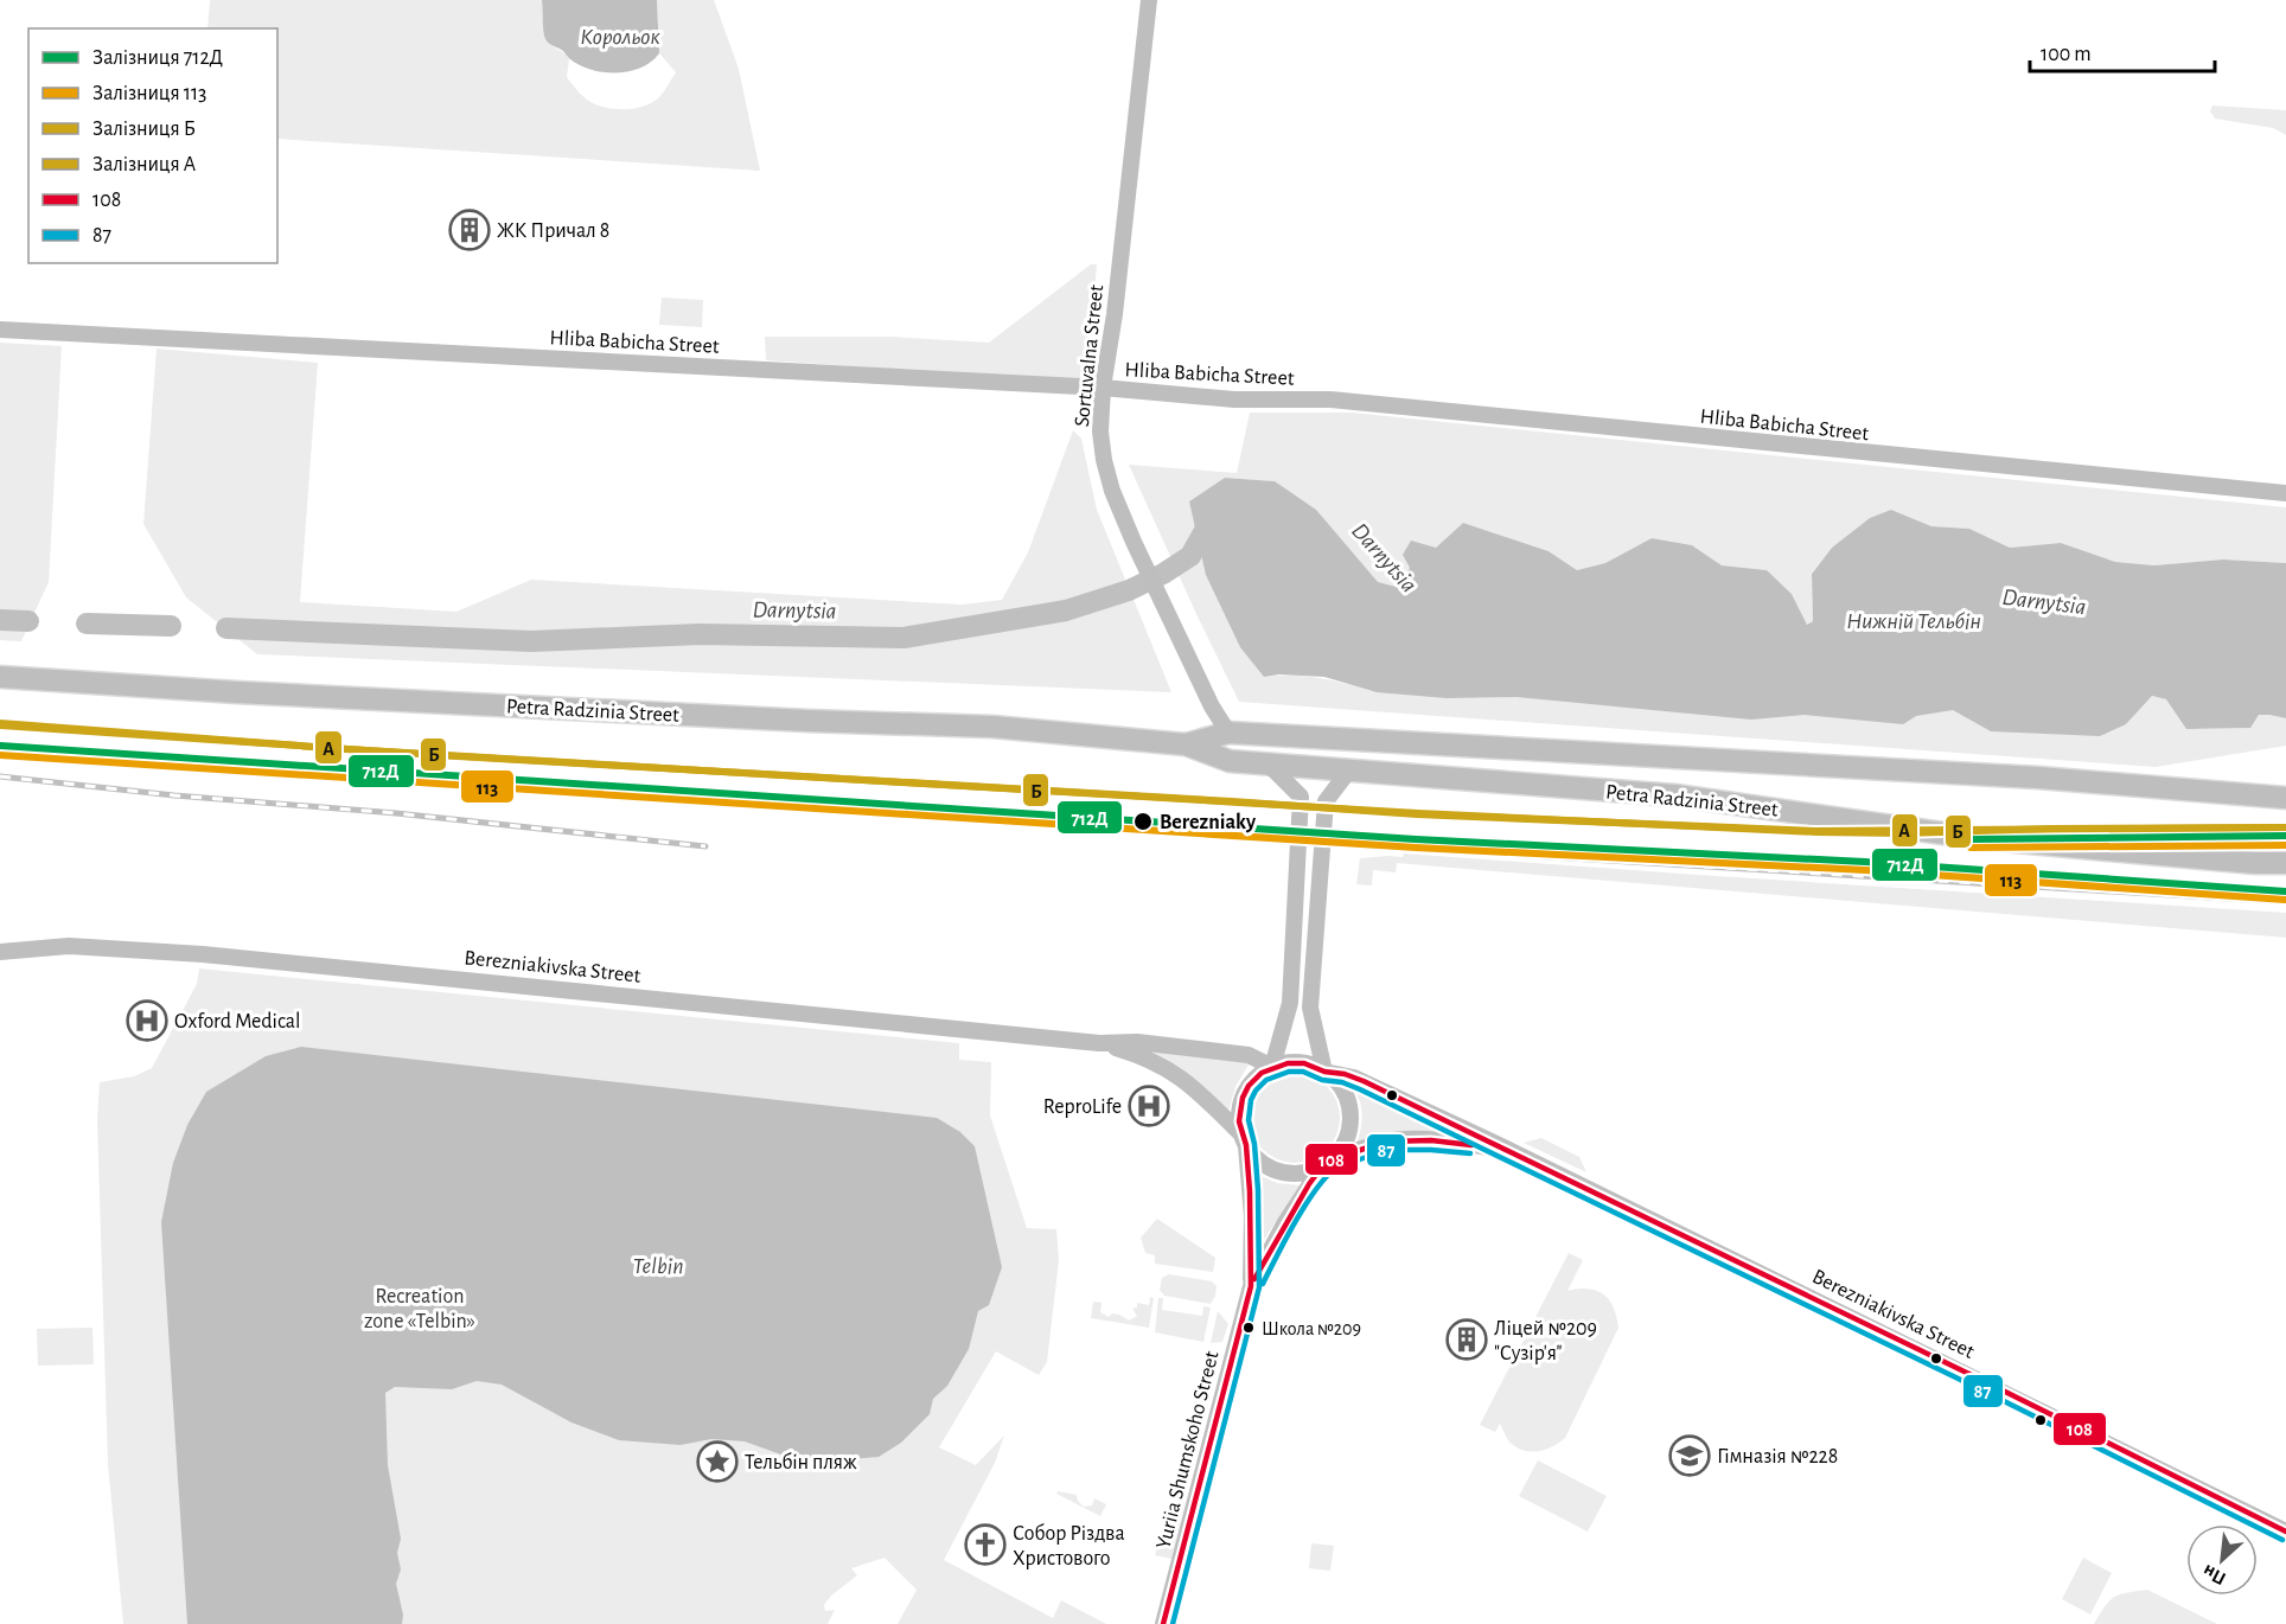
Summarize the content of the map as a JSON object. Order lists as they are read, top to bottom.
{
  "streets": {
    "main road": ["Petra Radzinia Street"],
    "street": [
      "Hliba Babicha Street",
      "Sortuvalna Street",
      "Berezniakivska Street",
      "Yuriia Shumskoho Street"
    ]
  },
  "crossings": [
    ["Hliba Babicha Street", "Sortuvalna Street"],
    ["Sortuvalna Street", "Petra Radzinia Street"],
    ["Berezniakivska Street", "Yuriia Shumskoho Street"]
  ],
  "water": [
    "Корольок",
    "Darnytsia",
    "Нижній Тельбін",
    "Telbin"
  ],
  "parks": ["Recreation zone «Telbin»"],
  "places": {
    "building": ["ЖК Причал 8", "Ліцей №209 \"Сузір'я\""],
    "other": ["Berezniaky", "Школа №209"],
    "hospital": ["Oxford Medical", "ReproLife"],
    "school or university": ["Гімназія №228"],
    "place": ["Тельбін пляж"],
    "church": ["Собор Різдва Христового"]
  },
  "lines": [
    "rail line Б",
    "rail line A",
    "rail line 712Д",
    "rail line 113",
    "transit line 108",
    "transit line 87"
  ],
  "legend": [
    "Залізниця 712Д",
    "Залізниця 113",
    "Залізниця Б",
    "Залізниця A",
    "108",
    "87"
  ],
  "scale_bar": "100 m",
  "north": "bottom left"
}
